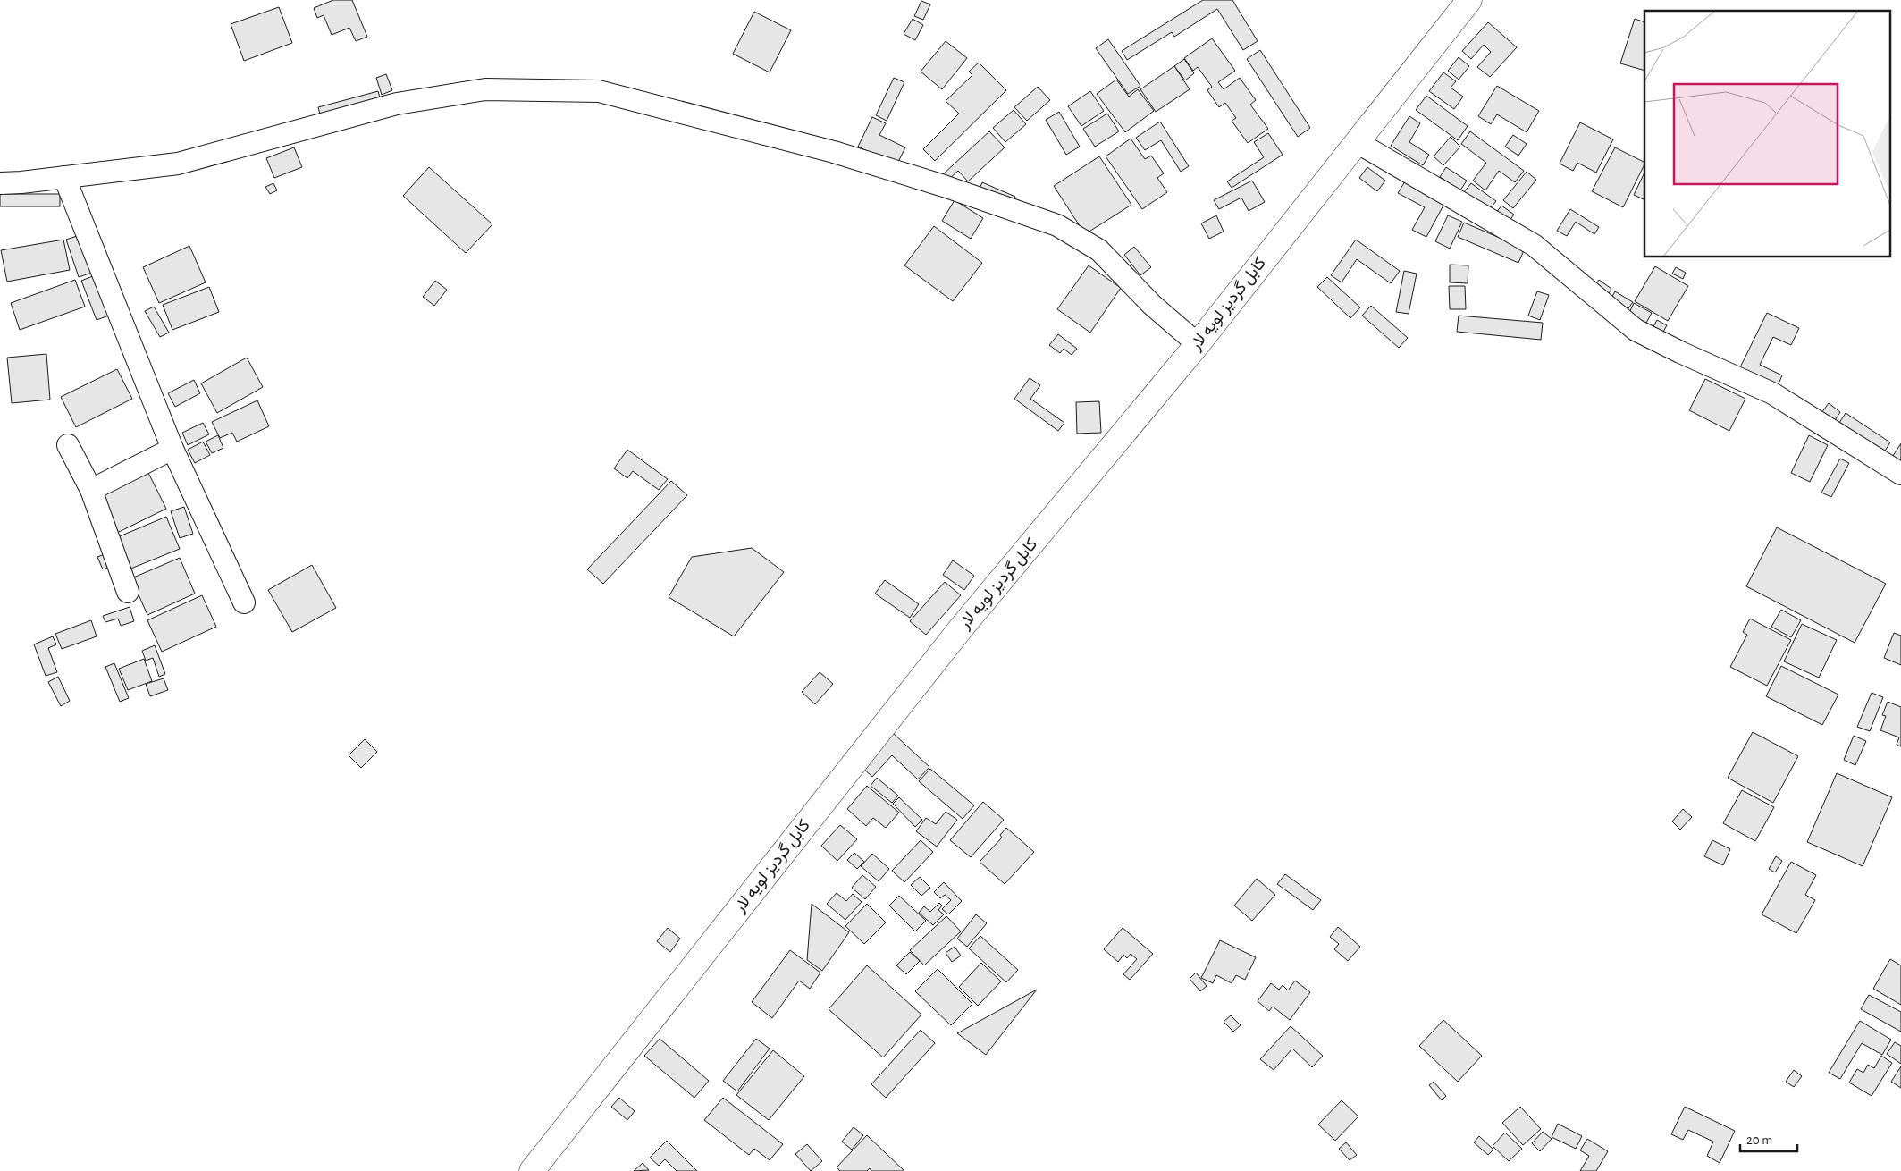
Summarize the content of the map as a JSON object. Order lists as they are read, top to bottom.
{
  "streets": {
    "highway": ["کابل گردیز لویه لار"]
  },
  "scale_bar": "20 m"
}
